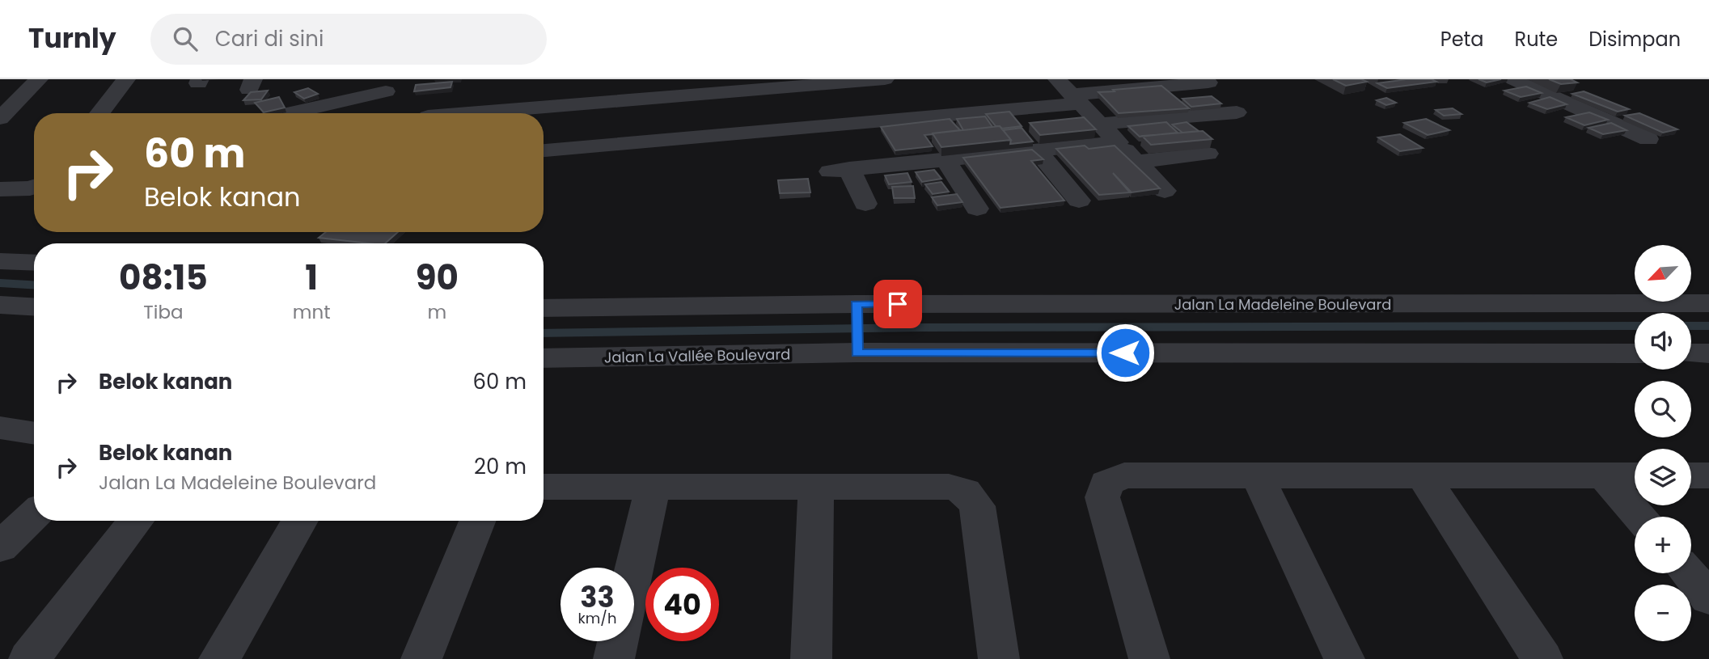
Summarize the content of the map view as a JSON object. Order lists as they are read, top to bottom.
{
  "streets": {
    "street": ["Jalan La Madeleine Boulevard", "Jalan La Vallée Boulevard"]
  },
  "north": "bottom left",
  "page": {
    "header": "Turnly",
    "search": "Cari di sini",
    "nav": ["Peta", "Rute", "Disimpan"],
    "turn": ["60 m", "Belok kanan"],
    "eta": [
      "08:15",
      "Tiba",
      "1",
      "mnt",
      "90",
      "m"
    ],
    "map_buttons": ["+", "−"],
    "list": [
      {
        "name": "Belok kanan",
        "value": "60 m"
      },
      {
        "name": "Belok kanan",
        "note": "Jalan La Madeleine Boulevard",
        "value": "20 m"
      }
    ],
    "speed": "33 km/h",
    "limit": "40"
  }
}
